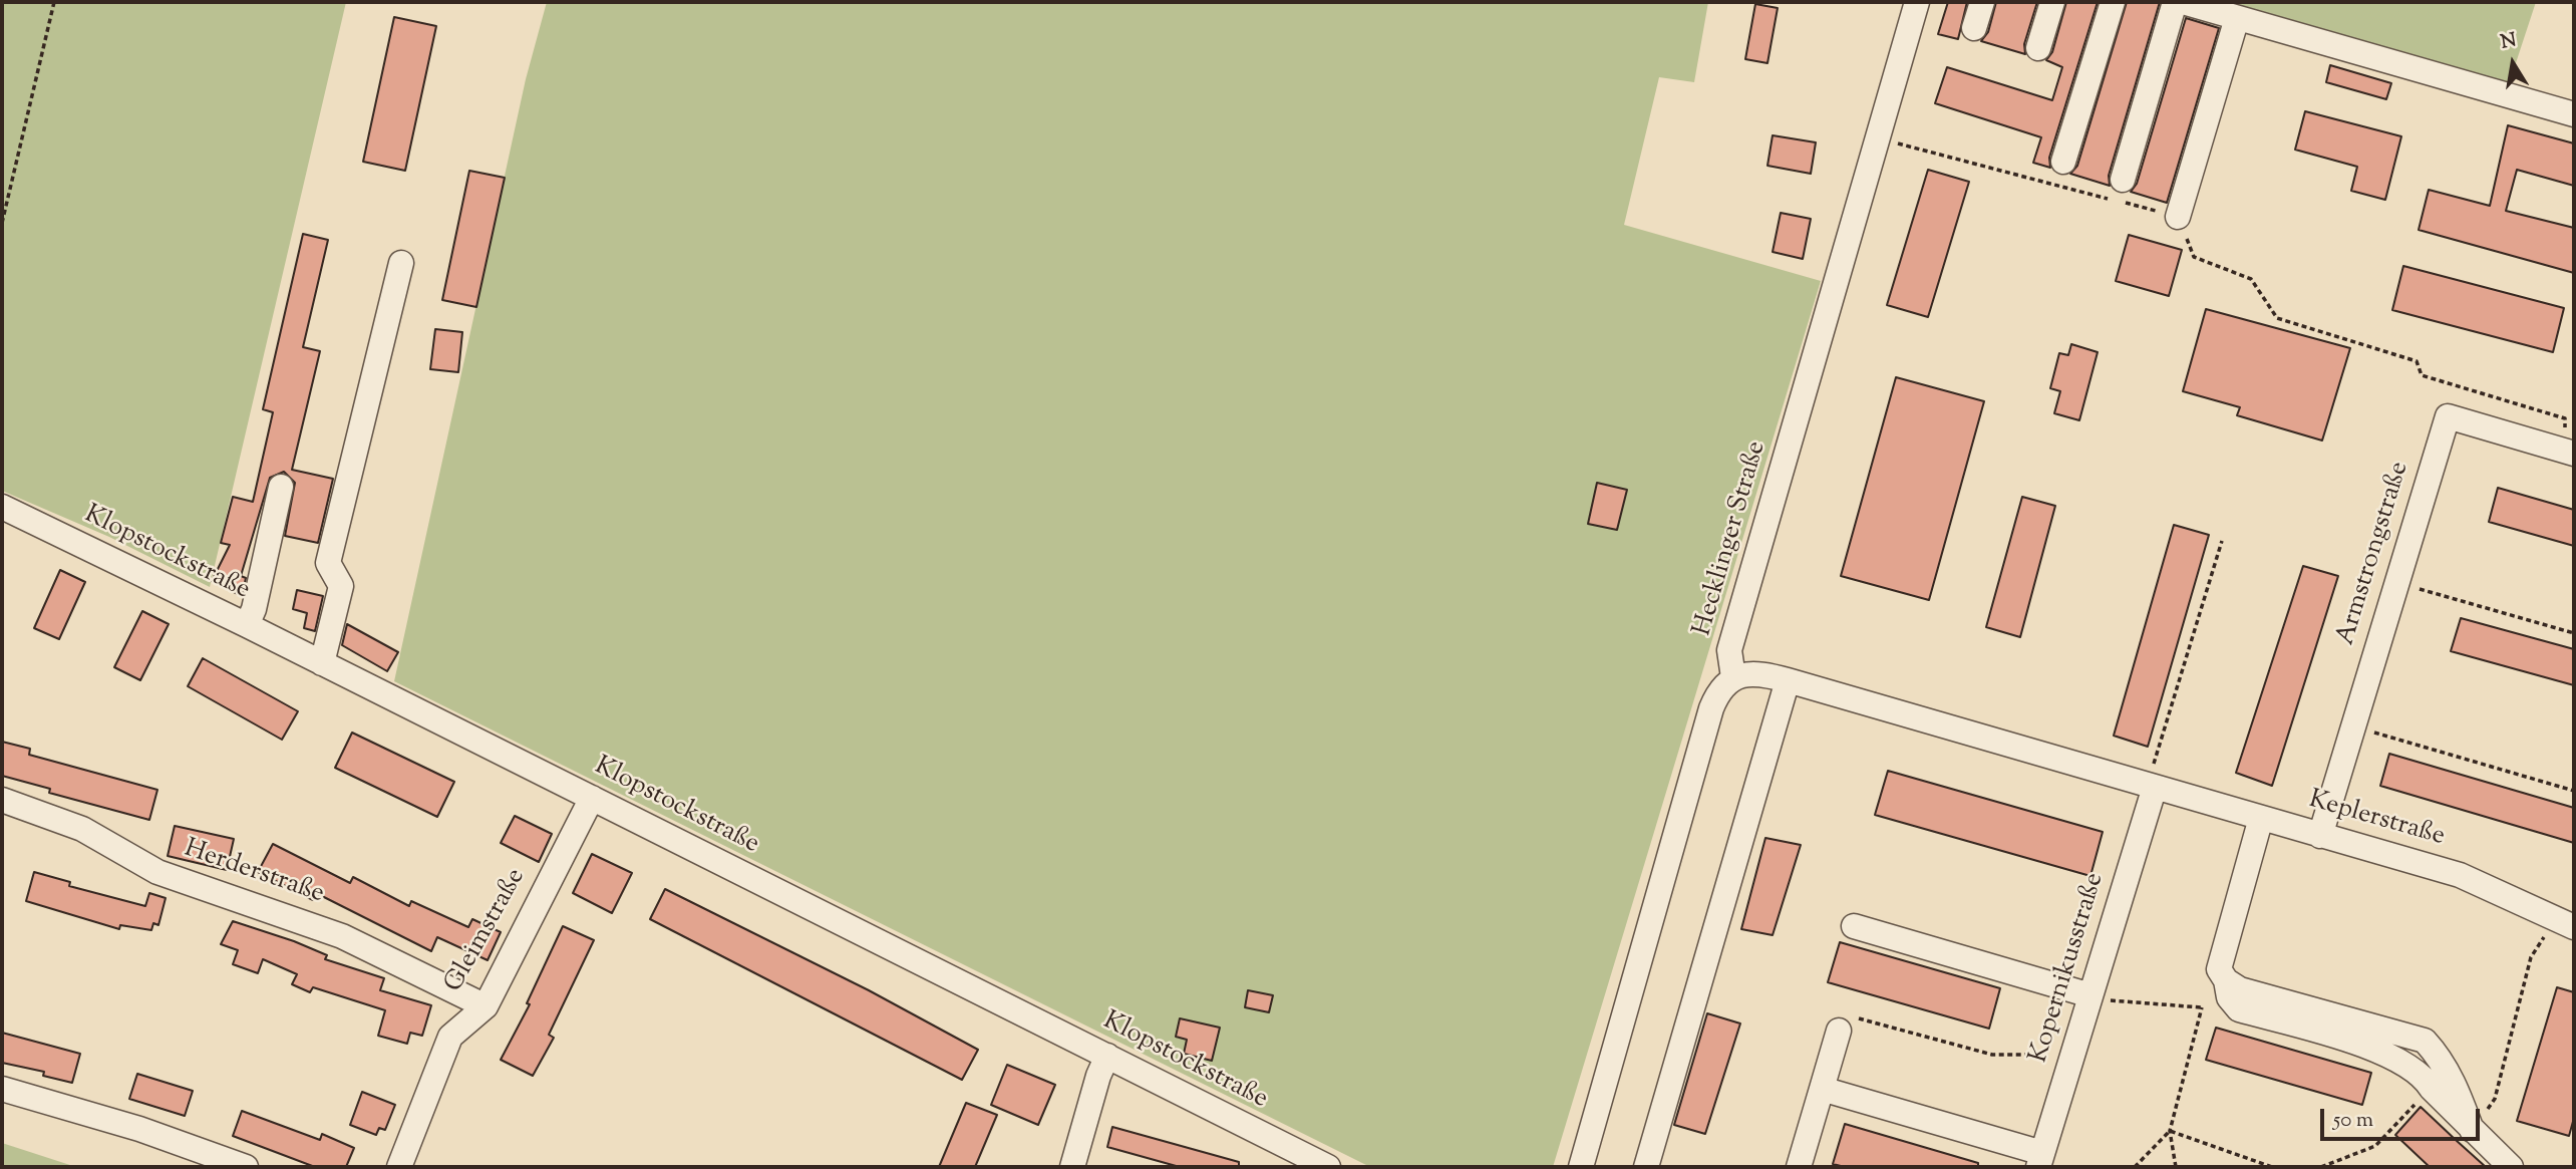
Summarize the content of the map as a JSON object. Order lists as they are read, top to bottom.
{
  "streets": {
    "street": [
      "Hecklinger Straße",
      "Klopstockstraße",
      "Armstrongstraße",
      "Keplerstraße",
      "Herderstraße",
      "Gleimstraße",
      "Kopernikusstraße"
    ]
  },
  "crossings": [
    ["Hecklinger Straße", "Keplerstraße"],
    ["Klopstockstraße", "Gleimstraße"],
    ["Armstrongstraße", "Keplerstraße"],
    ["Keplerstraße", "Kopernikusstraße"],
    ["Herderstraße", "Gleimstraße"]
  ],
  "scale_bar": "50 m",
  "north": "top"
}
